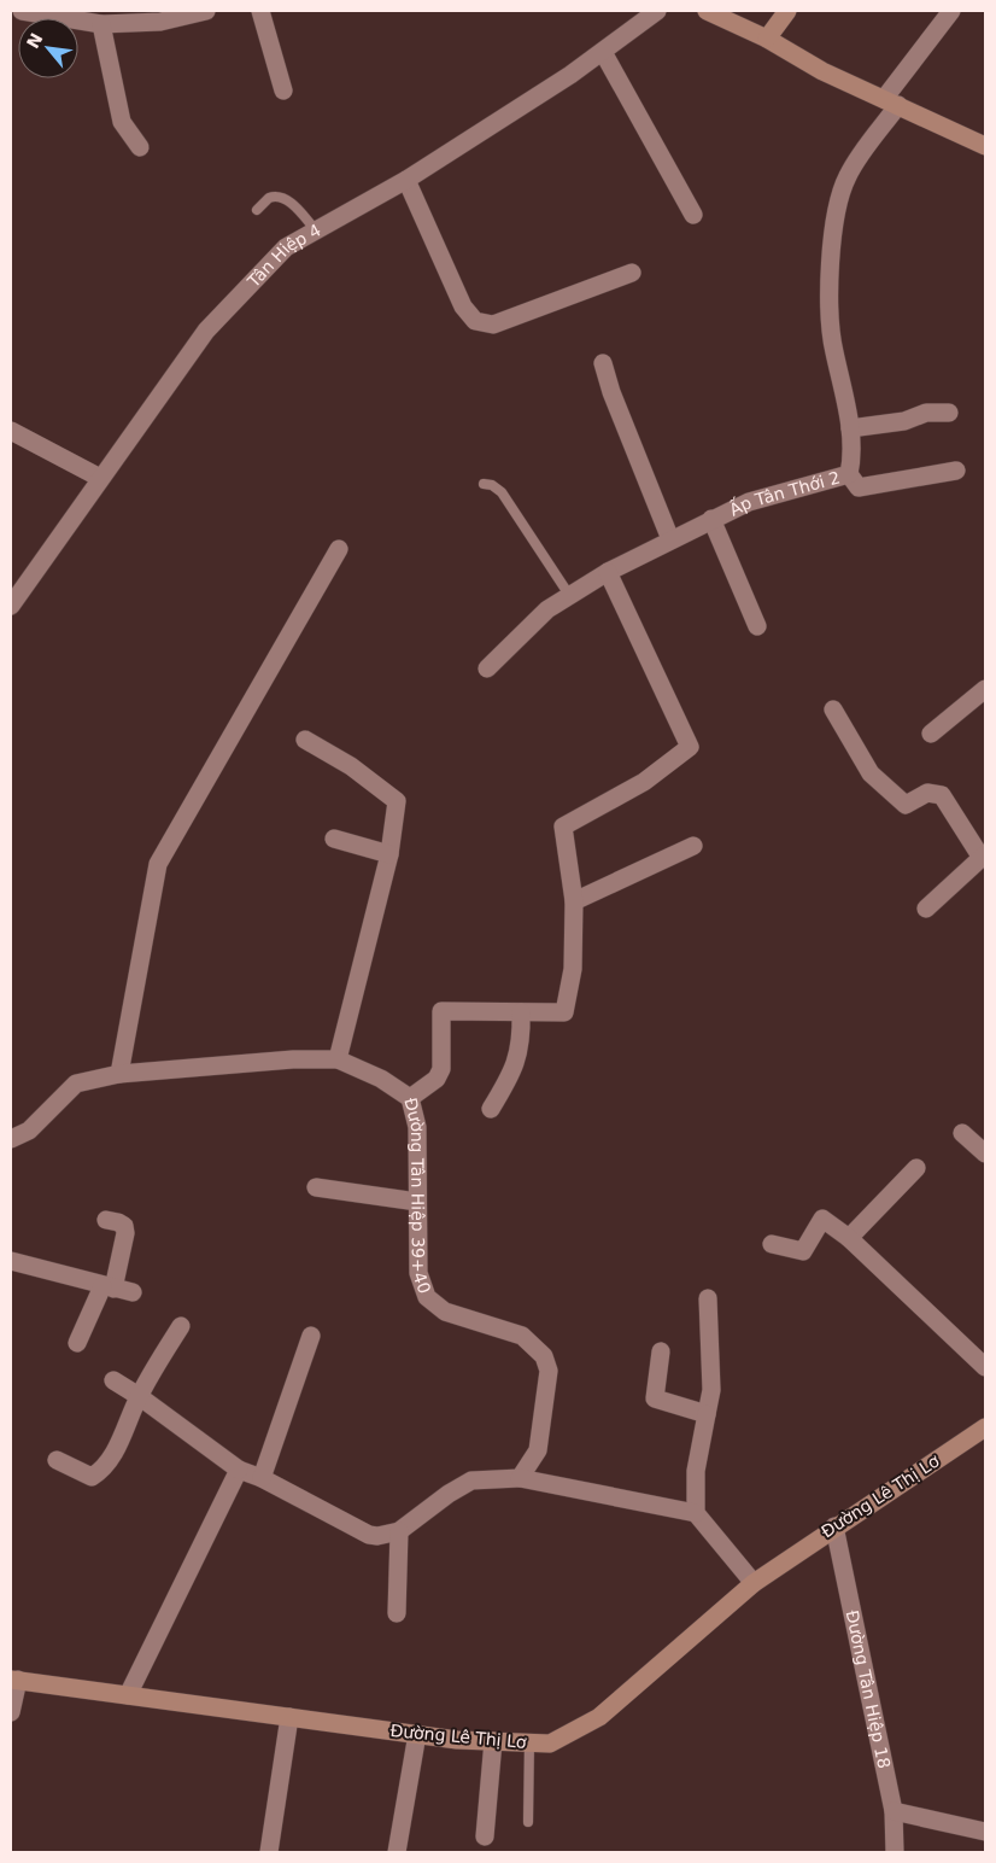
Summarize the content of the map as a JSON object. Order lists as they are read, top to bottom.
{
  "streets": {
    "street": [
      "Tân Hiệp 4",
      "Ấp Tân Thới 2",
      "Đường Tân Hiệp 39+40",
      "Đường Lê Thị Lơ",
      "Đường Tân Hiệp 18"
    ]
  },
  "crossings": [
    ["Đường Lê Thị Lơ", "Đường Tân Hiệp 18"]
  ],
  "north": "top left"
}
